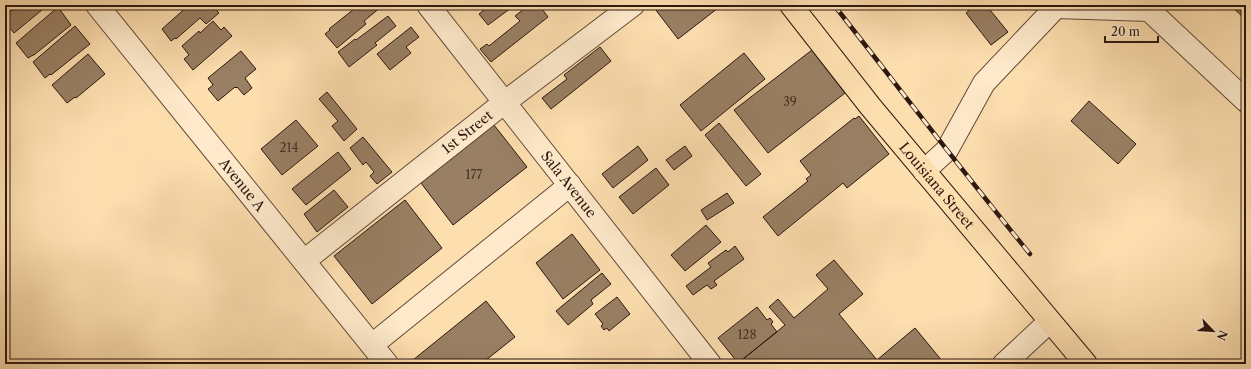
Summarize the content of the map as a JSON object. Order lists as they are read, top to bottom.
{
  "streets": {
    "main road": ["Louisiana Street"],
    "street": ["1st Street", "Sala Avenue", "Avenue A"]
  },
  "crossings": [
    ["1st Street", "Sala Avenue"],
    ["1st Street", "Avenue A"]
  ],
  "house_numbers": [
    "39",
    "214",
    "177",
    "128"
  ],
  "scale_bar": "20 m",
  "north": "bottom right"
}
